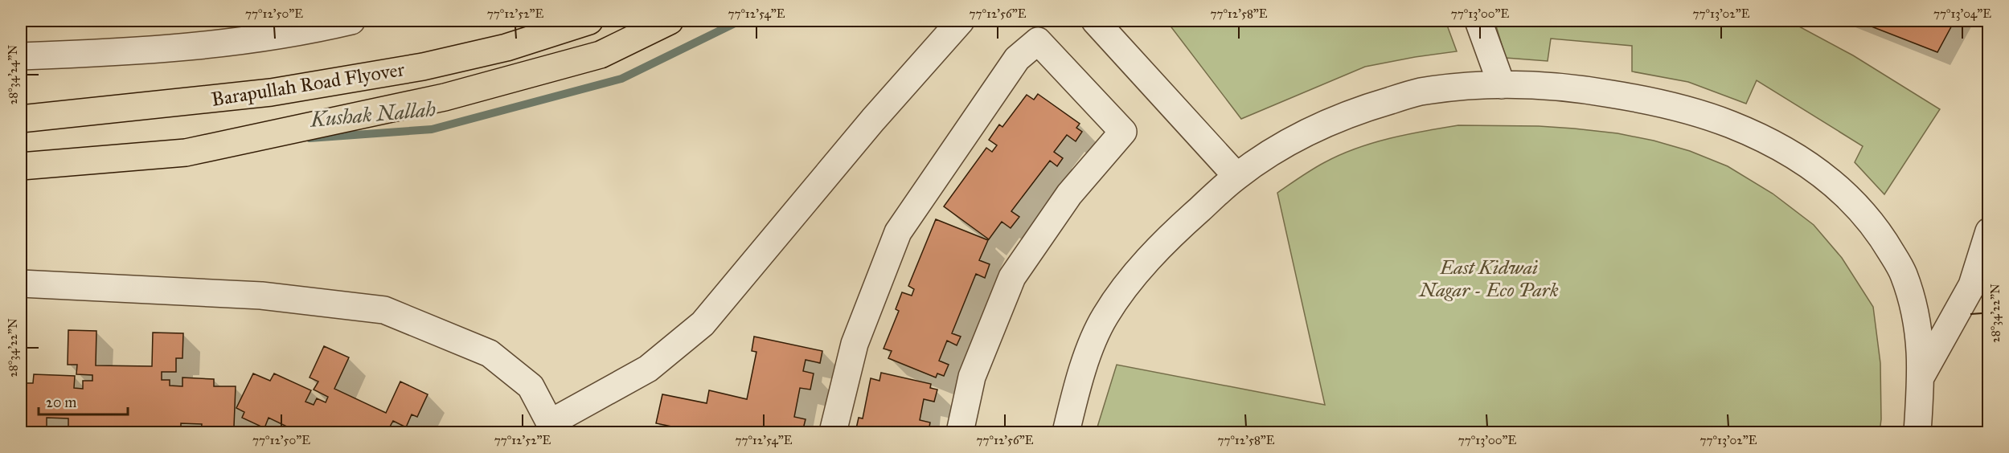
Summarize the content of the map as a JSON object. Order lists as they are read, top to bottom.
{
  "streets": {
    "highway": ["Barapullah Road Flyover"]
  },
  "water": ["Kushak Nallah"],
  "parks": ["East Kidwai Nagar - Eco Park"],
  "scale_bar": "20 m",
  "coordinates": [
    "77°12'50\"E",
    "77°12'52\"E",
    "77°12'54\"E",
    "77°12'56\"E",
    "77°12'58\"E",
    "77°13'00\"E",
    "77°13'02\"E",
    "77°13'04\"E",
    "28°34'24\"N",
    "28°34'22\"N"
  ]
}
